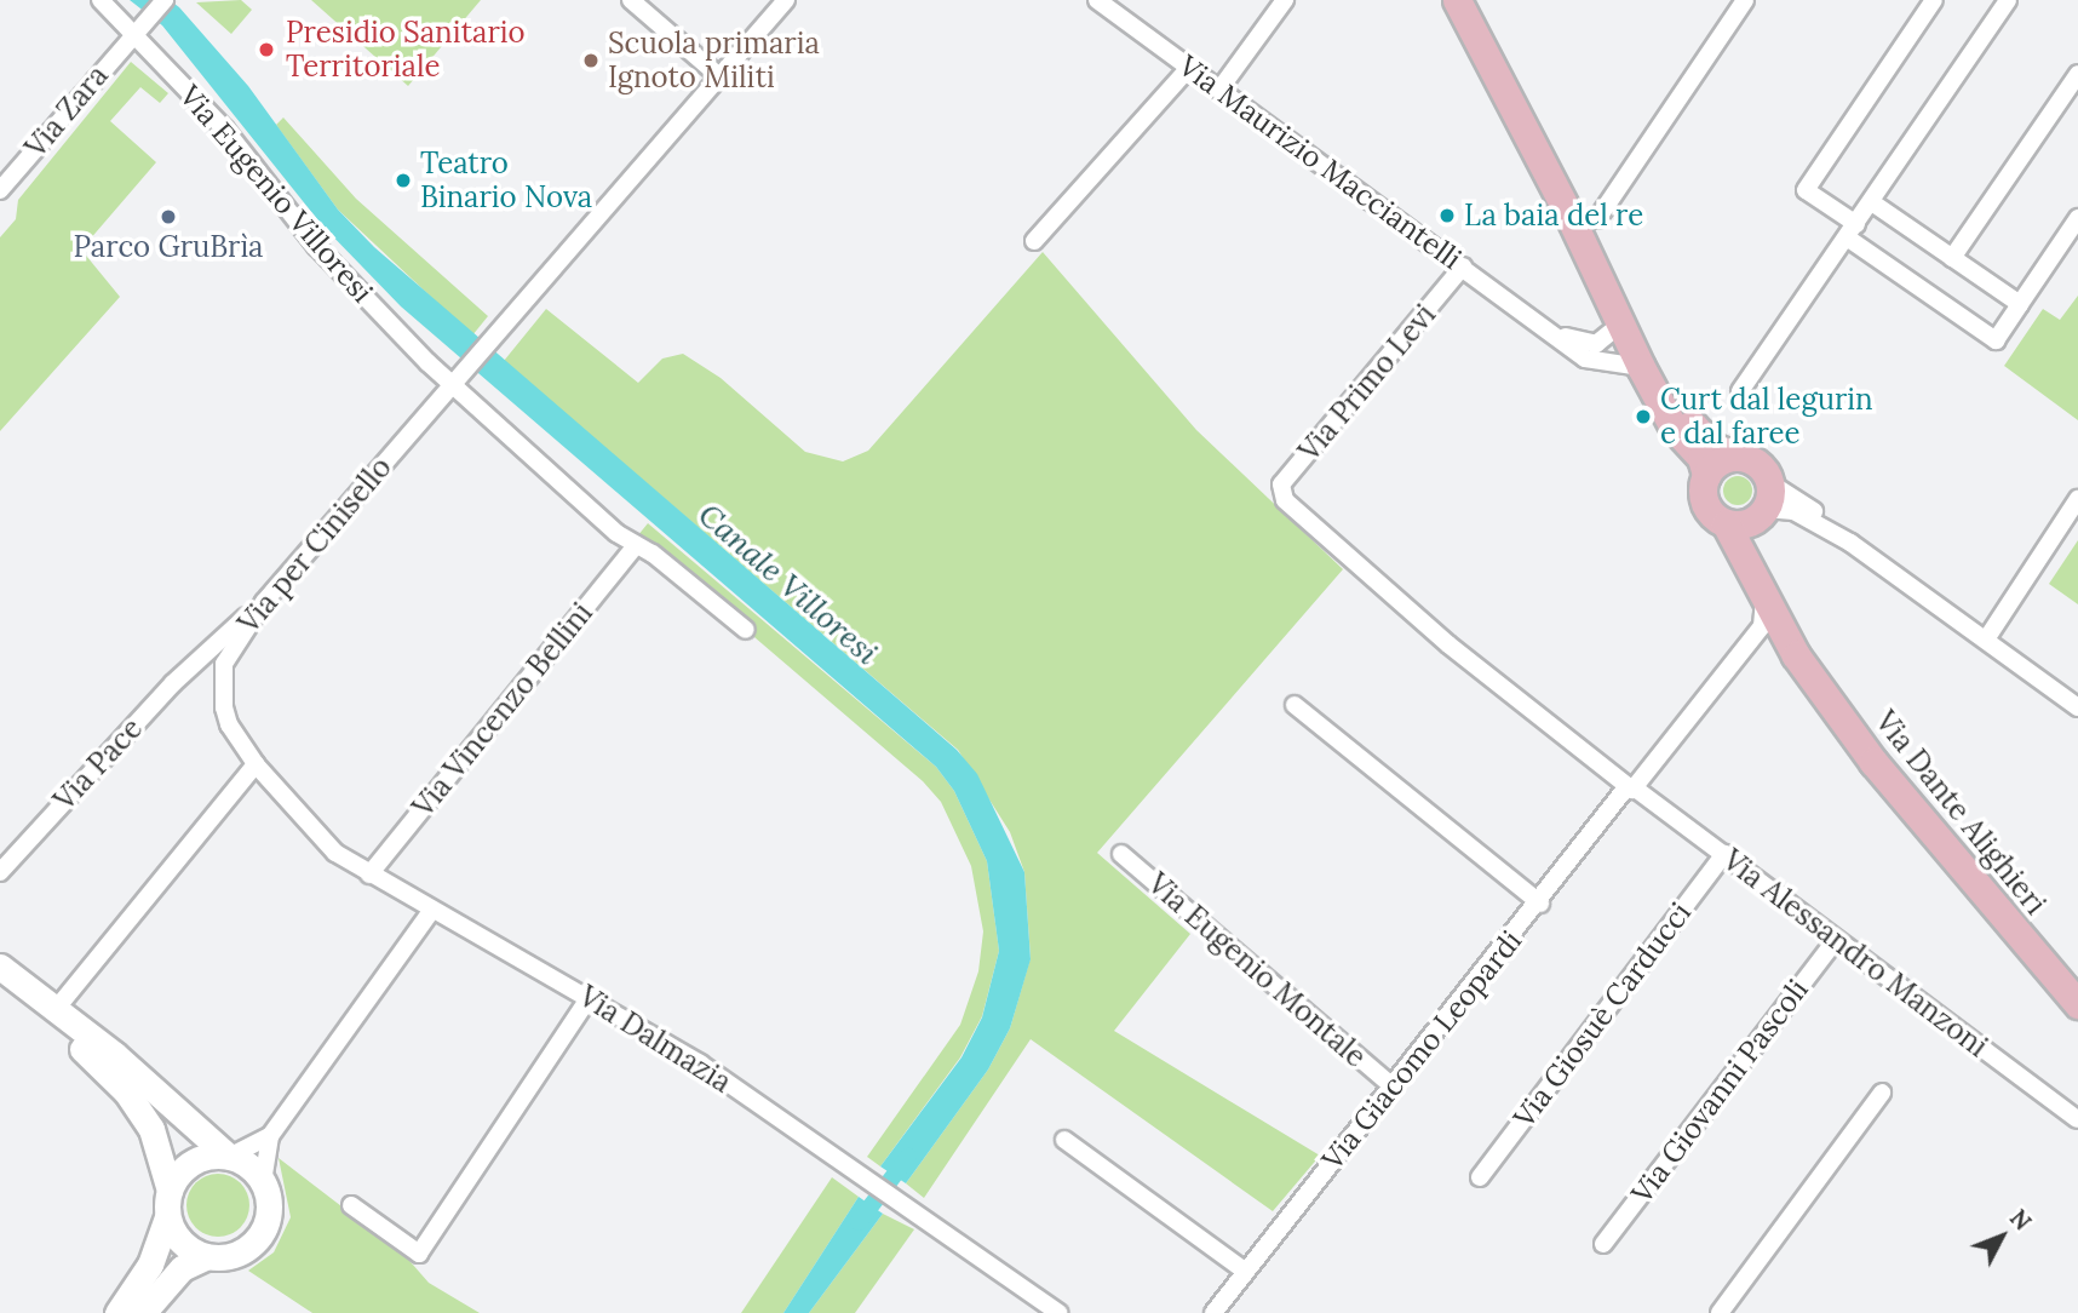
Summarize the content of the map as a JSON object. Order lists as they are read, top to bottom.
{
  "streets": {
    "main road": ["Via Dante Alighieri"],
    "street": [
      "Via Zara",
      "Via Maurizio Macciantelli",
      "Via Eugenio Villoresi",
      "Via Primo Levi",
      "Via per Cinisello",
      "Via Vincenzo Bellini",
      "Via Pace",
      "Via Alessandro Manzoni",
      "Via Eugenio Montale",
      "Via Giosuè Carducci",
      "Via Dalmazia",
      "Via Giacomo Leopardi",
      "Via Giovanni Pascoli"
    ]
  },
  "crossings": [
    ["Via Zara", "Via Eugenio Villoresi"],
    ["Via Maurizio Macciantelli", "Via Primo Levi"],
    ["Via Eugenio Villoresi", "Via per Cinisello"],
    ["Via Eugenio Villoresi", "Via Vincenzo Bellini"],
    ["Via Primo Levi", "Via Alessandro Manzoni"],
    ["Via per Cinisello", "Via Pace"],
    ["Via Dante Alighieri", "Via Giacomo Leopardi"],
    ["Via Alessandro Manzoni", "Via Giosuè Carducci"],
    ["Via Alessandro Manzoni", "Via Giacomo Leopardi"],
    ["Via Alessandro Manzoni", "Via Giovanni Pascoli"],
    ["Via Eugenio Montale", "Via Giacomo Leopardi"]
  ],
  "water": ["Canale Villoresi"],
  "places": [
    "Presidio Sanitario Territoriale",
    "Scuola primaria Ignoto Militi",
    "Teatro Binario Nova",
    "La baia del re",
    "Parco GruBrìa",
    "Curt dal legurin e dal faree"
  ],
  "north": "top right"
}
